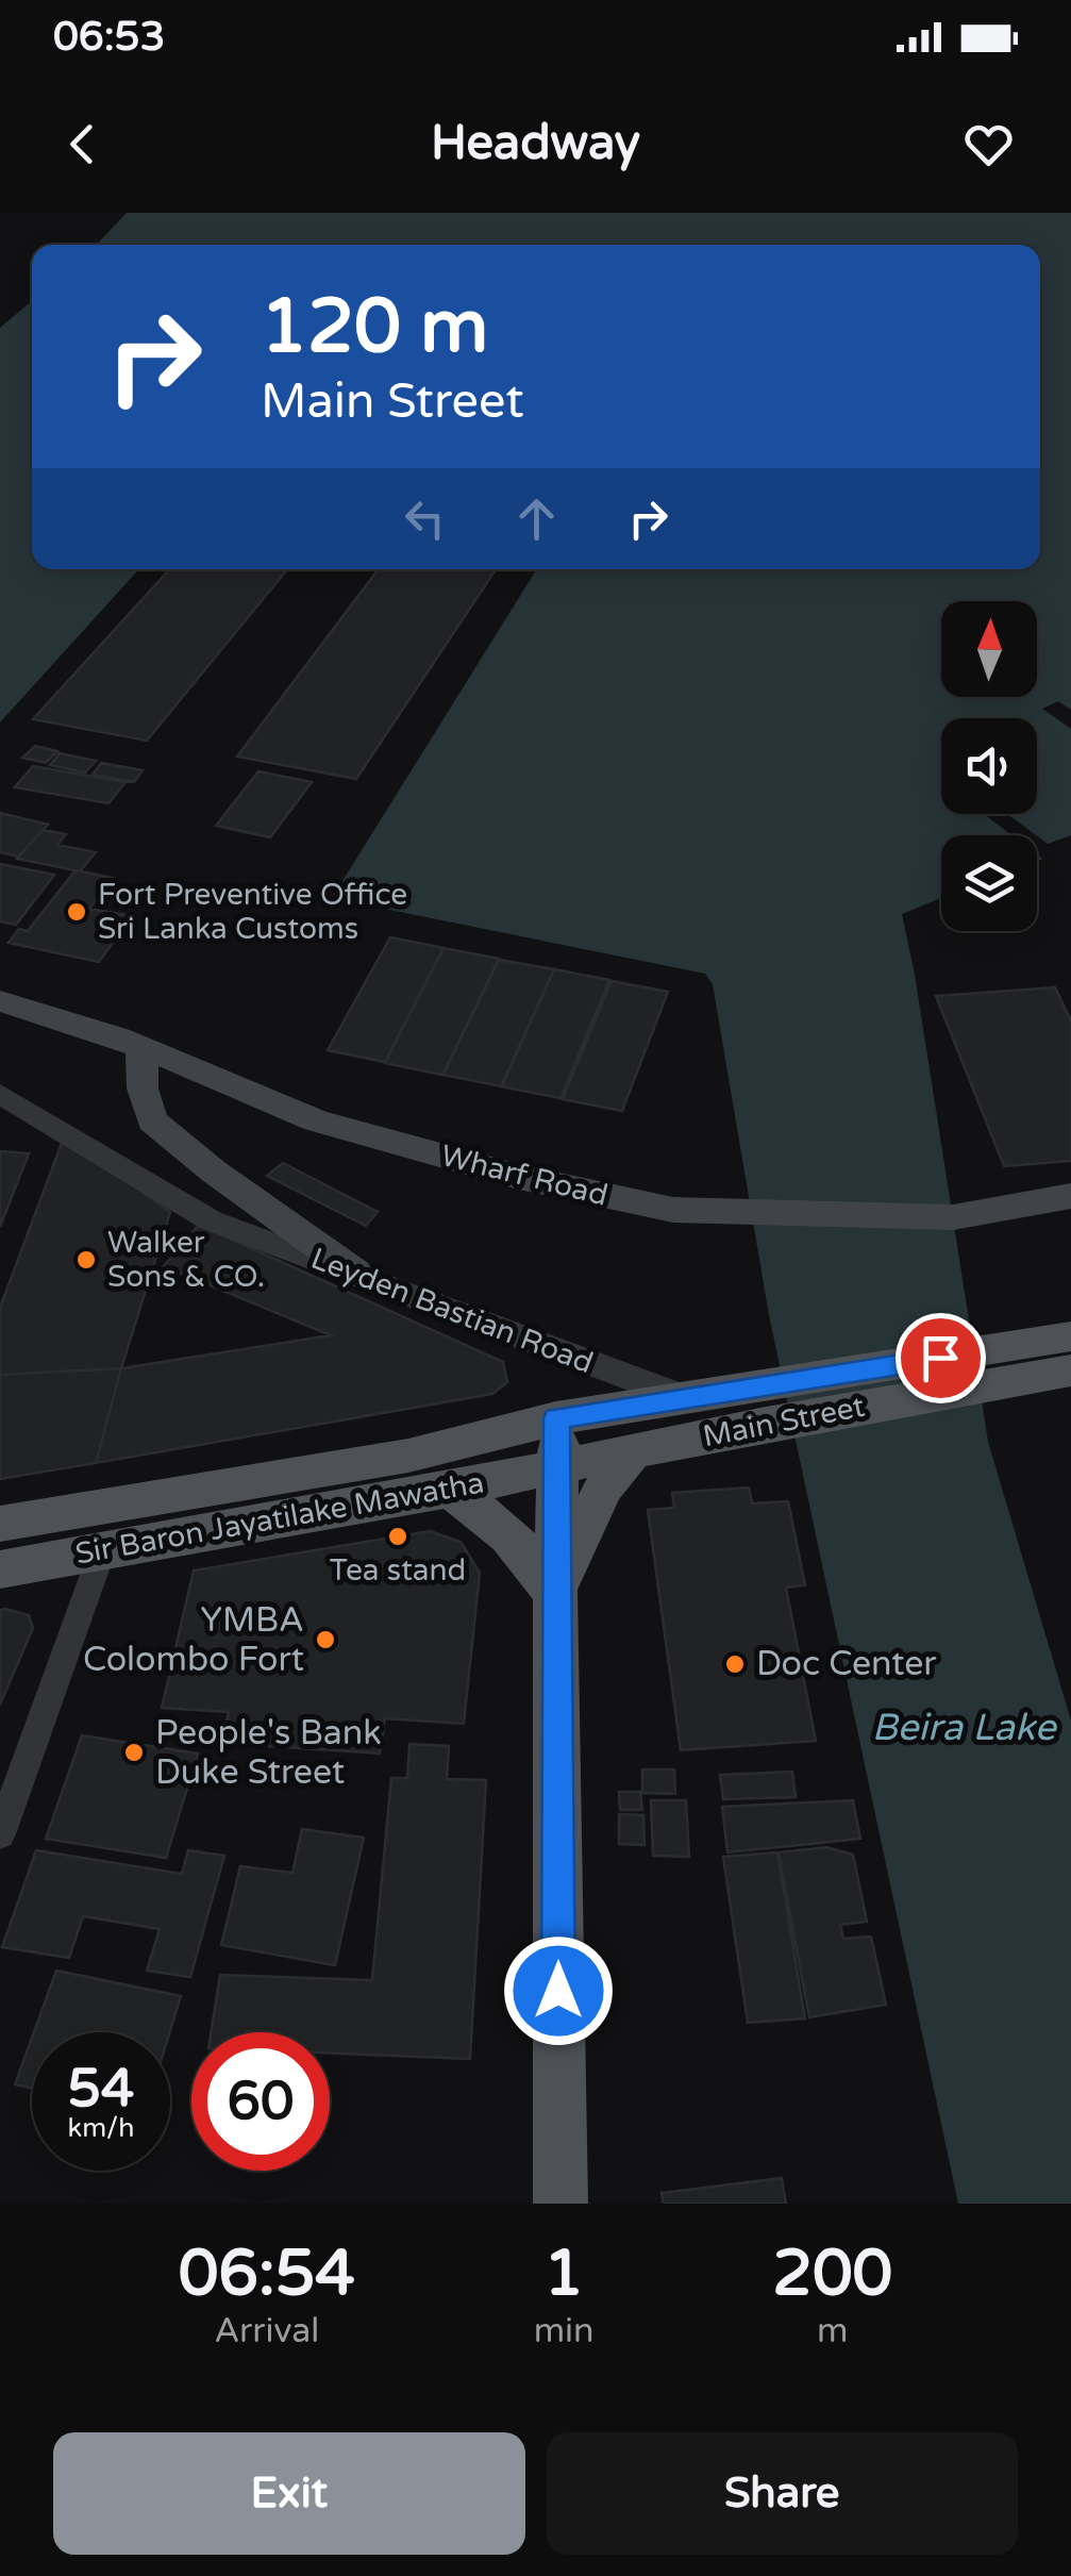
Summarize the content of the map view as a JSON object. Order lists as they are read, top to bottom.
{
  "streets": {
    "main road": ["Wharf Road", "Main Street", "Sir Baron Jayatilake Mawatha"],
    "street": ["Leyden Bastian Road"]
  },
  "crossings": [
    ["Leyden Bastian Road", "Main Street"],
    ["Main Street", "Sir Baron Jayatilake Mawatha"]
  ],
  "water": ["Beira Lake"],
  "places": [
    "Fort Preventive Office Sri Lanka Customs",
    "Walker Sons & CO.",
    "Tea stand",
    "YMBA Colombo Fort",
    "Doc Center",
    "People's Bank Duke Street"
  ],
  "north": "top",
  "page": {
    "status": "06:53",
    "header": "Headway",
    "turn": ["120 m", "Main Street"],
    "speed": "54 km/h",
    "limit": "60",
    "eta": [
      "06:54",
      "Arrival",
      "1",
      "min",
      "200",
      "m"
    ],
    "buttons": ["Exit", "Share"]
  }
}
